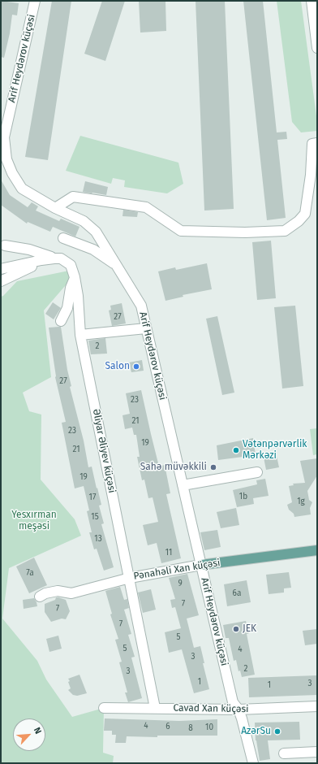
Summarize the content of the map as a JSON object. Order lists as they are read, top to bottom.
{
  "streets": {
    "main road": ["Pənahəli Xan küçəsi"],
    "street": ["Arif Heydərov küçəsi", "Əliyar Əliyev küçəsi", "Cavad Xan küçəsi"]
  },
  "crossings": [
    ["Arif Heydərov küçəsi", "Pənahəli Xan küçəsi"],
    ["Arif Heydərov küçəsi", "Cavad Xan küçəsi"],
    ["Əliyar Əliyev küçəsi", "Pənahəli Xan küçəsi"],
    ["Əliyar Əliyev küçəsi", "Cavad Xan küçəsi"]
  ],
  "parks": ["Yesxırman meşəsi"],
  "places": [
    "Salon",
    "Vətənpərvərlik Mərkəzi",
    "Sahə müvəkkili",
    "JEK",
    "AzərSu"
  ],
  "house_numbers": [
    "27",
    "2",
    "27",
    "23",
    "21",
    "23",
    "19",
    "21",
    "19",
    "1b",
    "17",
    "1g",
    "15",
    "13",
    "11",
    "7а",
    "9",
    "6a",
    "7",
    "7",
    "7",
    "5",
    "5",
    "4",
    "3",
    "2",
    "3",
    "1",
    "3",
    "1",
    "4",
    "6",
    "10",
    "8"
  ],
  "north": "top right"
}
